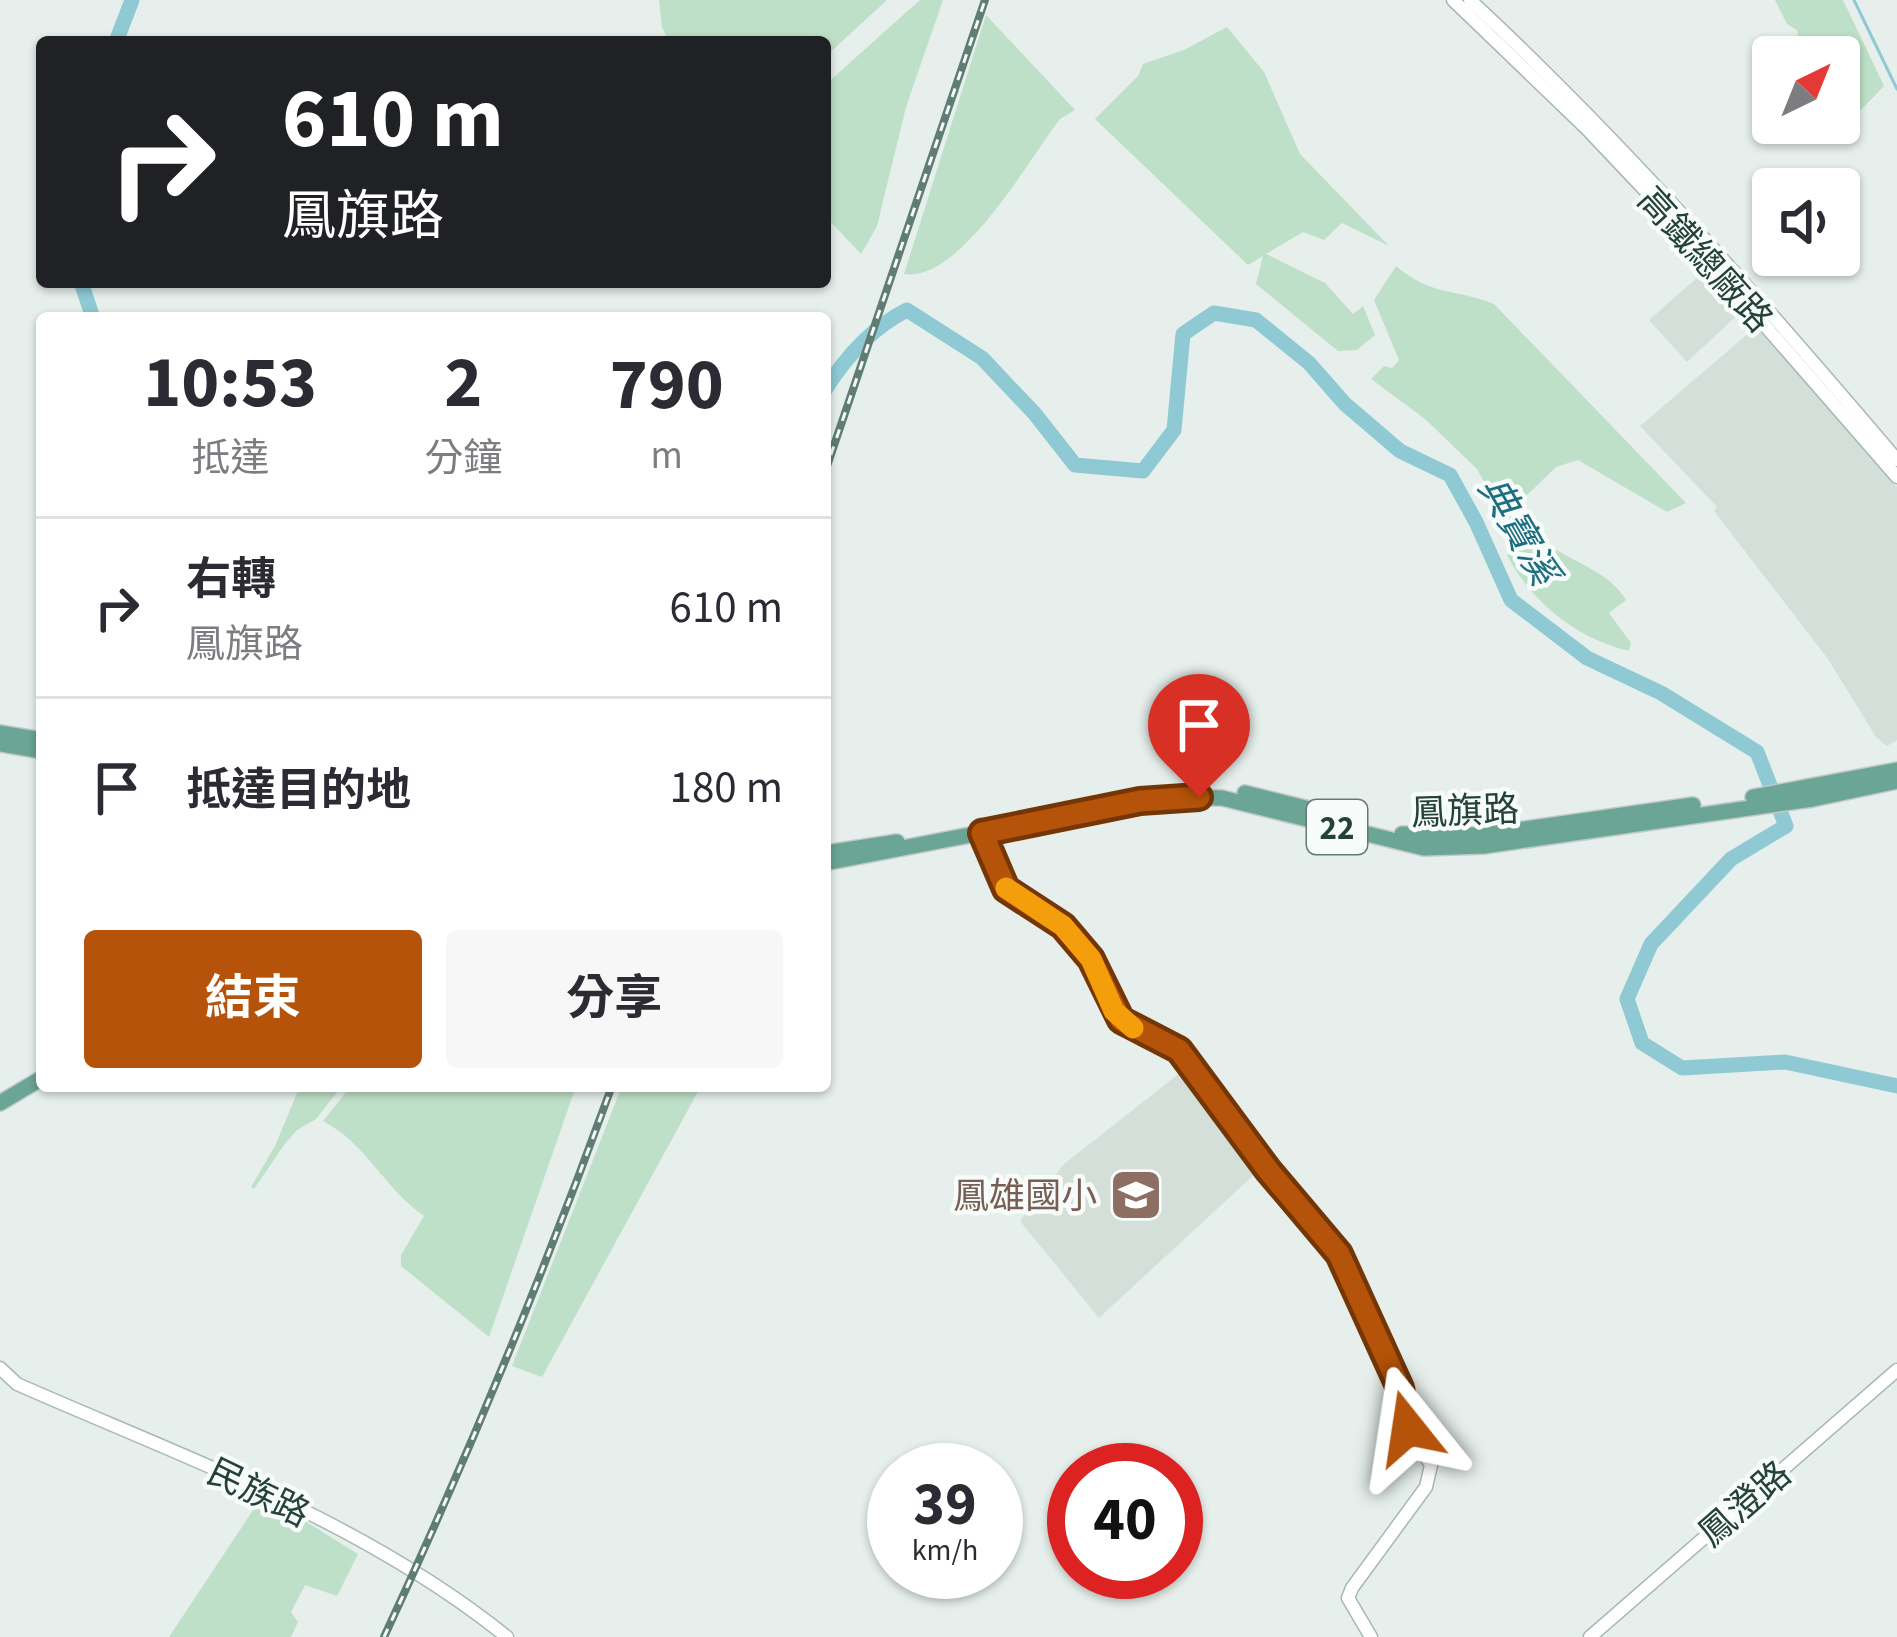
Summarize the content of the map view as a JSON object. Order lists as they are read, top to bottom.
{
  "streets": {
    "main road": ["鳳旗路", "22"],
    "street": ["高鐵總廠路", "民族路", "鳳澄路"]
  },
  "water": ["典寶溪"],
  "places": {
    "school or university": ["鳳雄國小"]
  },
  "north": "top right",
  "page": {
    "turn": ["610 m", "鳳旗路"],
    "eta": [
      "10:53",
      "抵達",
      "2",
      "分鐘",
      "790",
      "m"
    ],
    "list": [
      {
        "name": "右轉",
        "note": "鳳旗路",
        "value": "610 m"
      },
      {
        "name": "抵達目的地",
        "value": "180 m"
      }
    ],
    "buttons": ["結束", "分享"],
    "speed": "39 km/h",
    "limit": "40"
  }
}
